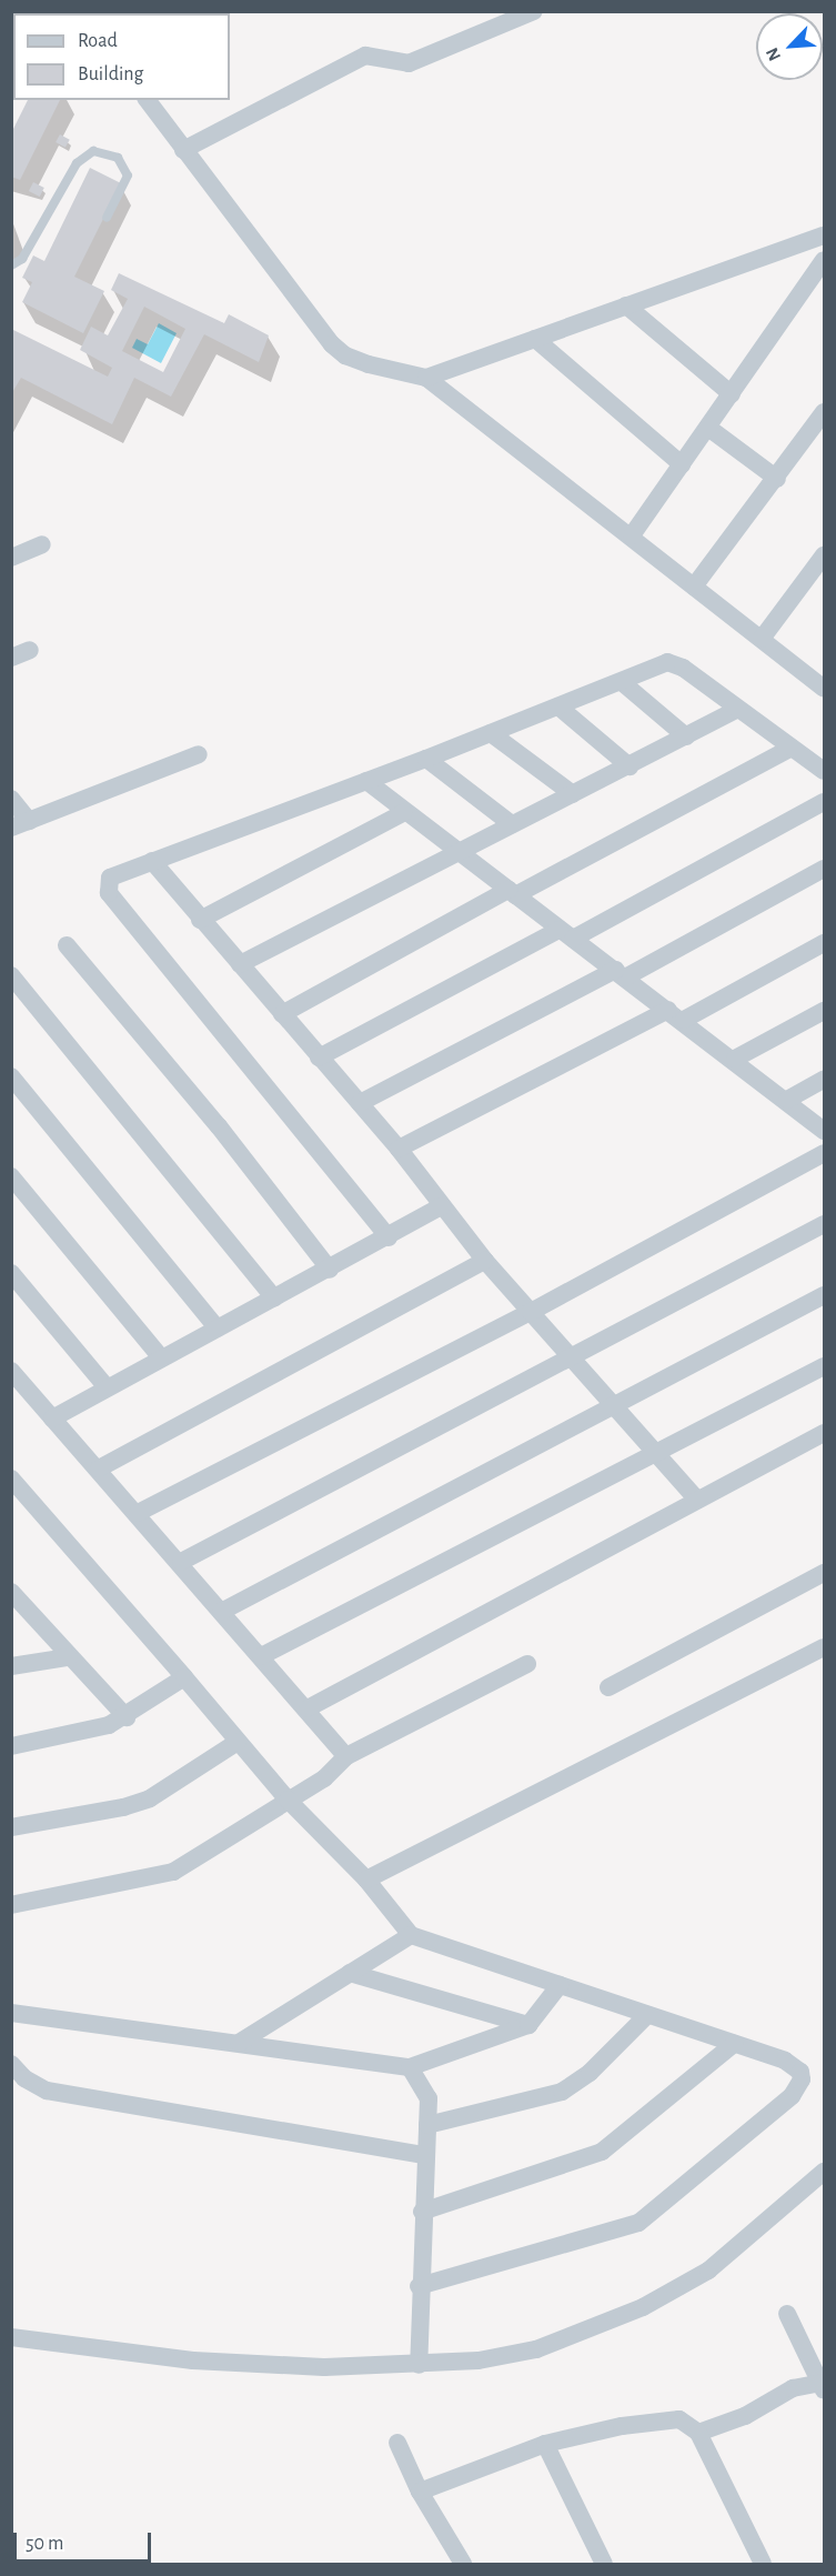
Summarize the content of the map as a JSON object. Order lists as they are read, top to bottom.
{
  "legend": ["Road", "Building"],
  "scale_bar": "50 m",
  "north": "bottom left"
}
